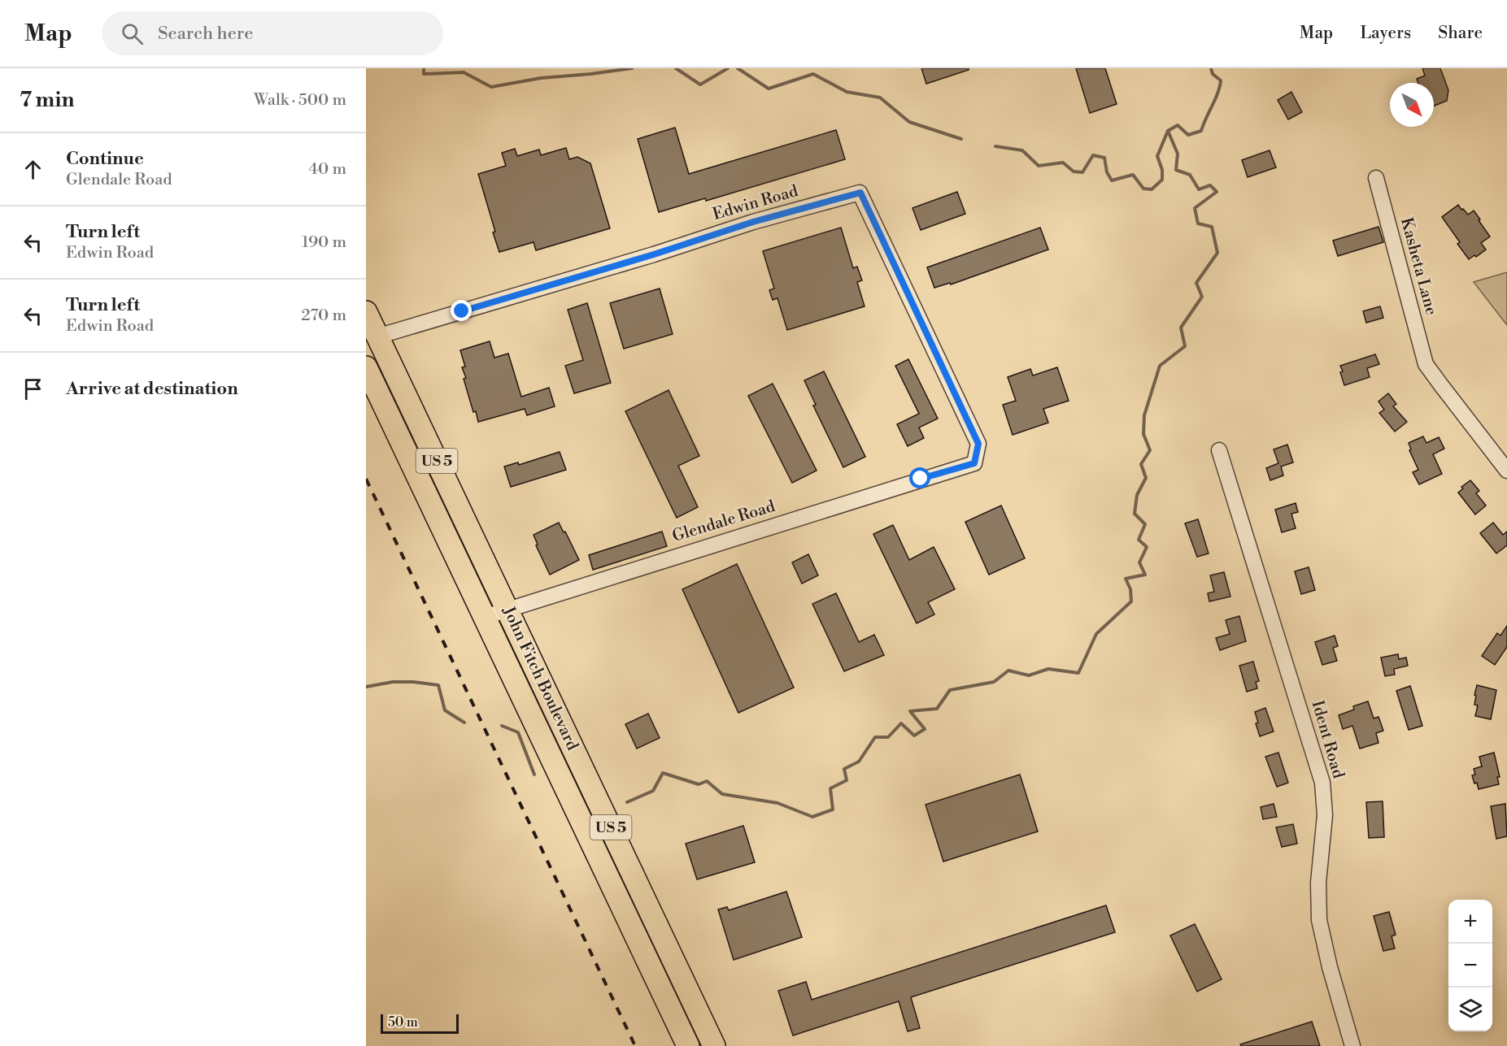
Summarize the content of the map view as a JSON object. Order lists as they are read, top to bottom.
{
  "streets": {
    "highway": ["US 5", "John Fitch Boulevard"],
    "street": [
      "Edwin Road",
      "Kasheta Lane",
      "Glendale Road",
      "Ident Road"
    ]
  },
  "crossings": [
    ["Edwin Road", "Glendale Road"],
    ["Edwin Road", "John Fitch Boulevard"],
    ["Glendale Road", "John Fitch Boulevard"]
  ],
  "scale_bar": "50 m",
  "north": "bottom right",
  "page": {
    "header": "Map",
    "search": "Search here",
    "nav": ["Map", "Layers", "Share"],
    "heading": ["7 min", "Walk · 500 m"],
    "list": [
      ["Continue", "Glendale Road", "40 m"],
      ["Turn left", "Edwin Road", "190 m"],
      ["Turn left", "Edwin Road", "270 m"],
      "Arrive at destination"
    ],
    "map_buttons": ["+", "−"],
    "scale": "50 m"
  }
}
